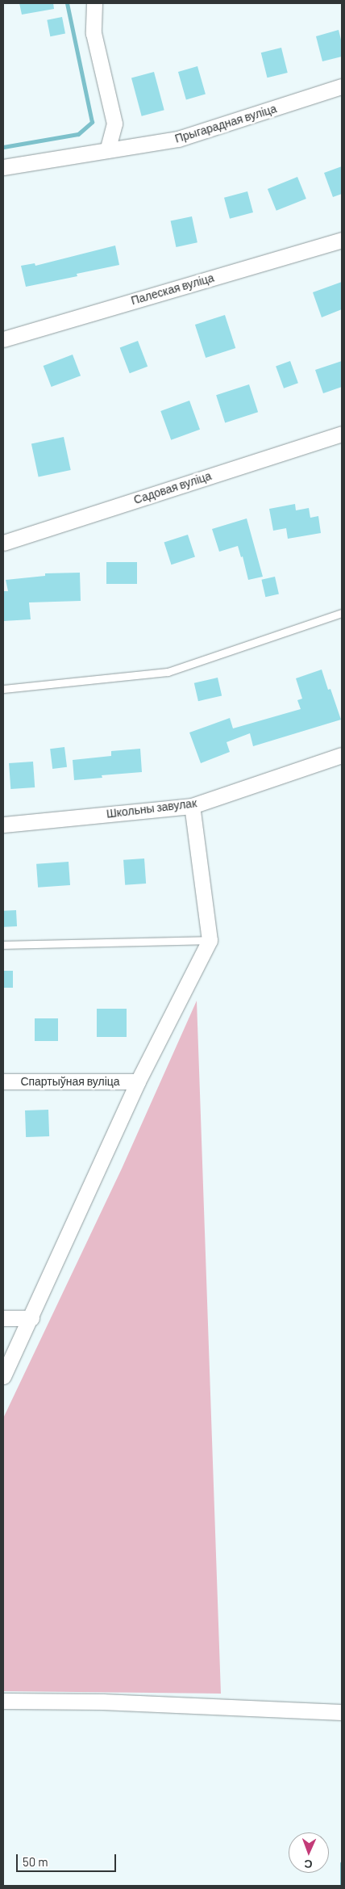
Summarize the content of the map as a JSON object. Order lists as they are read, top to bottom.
{
  "streets": {
    "street": [
      "Прыгарадная вуліца",
      "Палеская вуліца",
      "Садовая вуліца",
      "Школьны завулак",
      "Спартыўная вуліца"
    ]
  },
  "scale_bar": "50 m",
  "north": "bottom"
}
